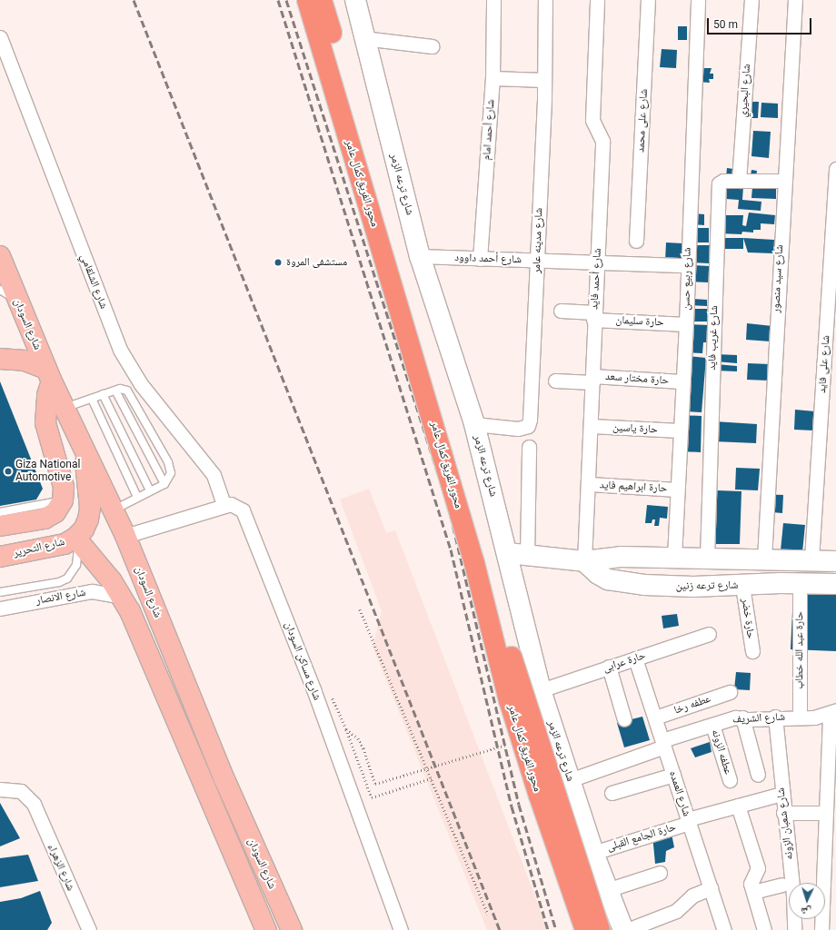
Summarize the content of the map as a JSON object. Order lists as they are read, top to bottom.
{
  "streets": {
    "highway": ["محور الفريق كمال عامر"],
    "main road": [
      "شارع ترعه الزمر",
      "شارع السودان",
      "شارع التحرير",
      "شارع ترعه زنين"
    ],
    "street": [
      "شارع البحيري",
      "شارع على محمد",
      "شارع أحمد امام",
      "شارع مدينه عامر",
      "شارع أحمد داوود",
      "شارع أحمد فايد",
      "شارع ربيع حسن",
      "شارع سيد منصور",
      "شارع الشلقامي",
      "حارة سليمان",
      "شارع غريب فايد",
      "شارع على فايد",
      "حارة مختار سعد",
      "حارة ياسين",
      "حارة ابراهيم فايد",
      "شارع الانصار",
      "حارة خضر",
      "حارة عبد الله خطاب",
      "شارع مساكن السودان",
      "حارة عرابى",
      "عطفه رخا",
      "شارع الشريف",
      "عطفه الزونه",
      "شارع العمده",
      "شارع شعبان الزونه",
      "حارة الجامع القبلى",
      "شارع الزهراء"
    ]
  },
  "crossings": [
    ["شارع البحيري", "شارع غريب فايد"],
    ["شارع أحمد امام", "شارع أحمد داوود"],
    ["شارع ترعه الزمر", "شارع مدينه عامر"],
    ["شارع ترعه الزمر", "شارع أحمد داوود"],
    ["شارع ترعه الزمر", "حارة عرابى"],
    ["شارع ترعه الزمر", "شارع الشريف"],
    ["شارع ترعه الزمر", "حارة الجامع القبلى"],
    ["شارع مدينه عامر", "شارع أحمد داوود"],
    ["شارع أحمد داوود", "شارع أحمد فايد"],
    ["شارع أحمد داوود", "شارع ربيع حسن"],
    ["شارع أحمد فايد", "حارة سليمان"],
    ["شارع أحمد فايد", "حارة مختار سعد"],
    ["شارع أحمد فايد", "حارة ياسين"],
    ["شارع أحمد فايد", "حارة ابراهيم فايد"],
    ["شارع أحمد فايد", "شارع ترعه زنين"],
    ["شارع ربيع حسن", "حارة سليمان"],
    ["شارع ربيع حسن", "حارة مختار سعد"],
    ["شارع ربيع حسن", "حارة ياسين"],
    ["شارع ربيع حسن", "حارة ابراهيم فايد"],
    ["شارع سيد منصور", "شارع غريب فايد"],
    ["شارع الشلقامي", "شارع مساكن السودان"],
    ["شارع السودان", "شارع التحرير"],
    ["شارع السودان", "شارع الانصار"],
    ["شارع السودان", "شارع مساكن السودان"],
    ["شارع ترعه زنين", "حارة خضر"],
    ["شارع ترعه زنين", "حارة عبد الله خطاب"],
    ["حارة عبد الله خطاب", "شارع الشريف"],
    ["حارة عرابى", "شارع العمده"],
    ["عطفه رخا", "شارع العمده"],
    ["شارع الشريف", "عطفه الزونه"],
    ["شارع الشريف", "شارع العمده"],
    ["شارع الشريف", "شارع شعبان الزونه"],
    ["شارع العمده", "حارة الجامع القبلى"],
    ["شارع شعبان الزونه", "حارة الجامع القبلى"]
  ],
  "places": ["مستشفى المروة", "Giza National Automotive"],
  "scale_bar": "50 m",
  "north": "bottom"
}
